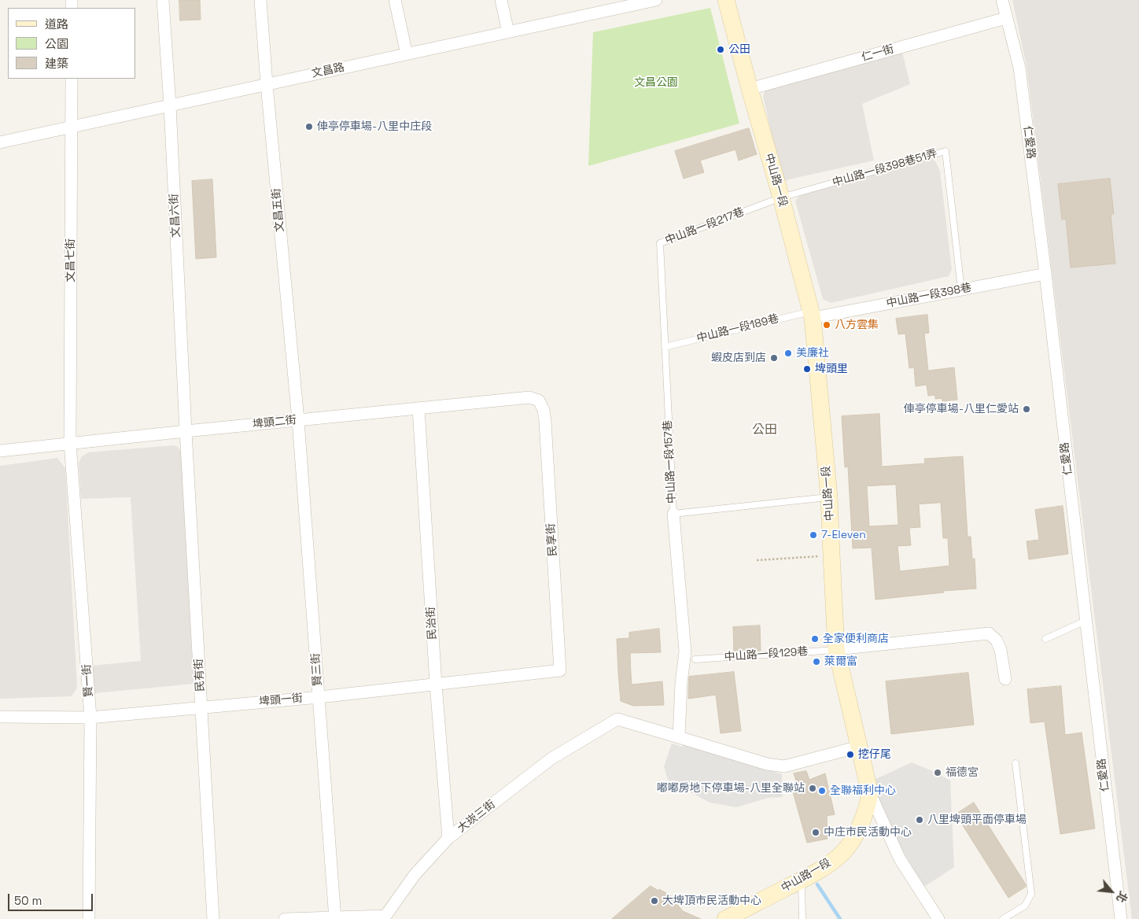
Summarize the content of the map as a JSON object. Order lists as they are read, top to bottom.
{
  "streets": {
    "main road": ["中山路一段"],
    "street": [
      "仁一街",
      "文昌路",
      "仁愛路",
      "文昌五街",
      "文昌六街",
      "文昌七街",
      "中山路一段398巷",
      "埤頭二街",
      "民享街",
      "民治街",
      "賢三街",
      "民有街",
      "賢一街",
      "埤頭一街",
      "大崁三街"
    ],
    "lane": [
      "中山路一段398巷51弄",
      "中山路一段217巷",
      "中山路一段189巷",
      "中山路一段157巷",
      "中山路一段129巷"
    ]
  },
  "crossings": [
    ["仁一街", "仁愛路"],
    ["仁一街", "中山路一段"],
    ["文昌路", "文昌五街"],
    ["文昌路", "文昌六街"],
    ["文昌路", "文昌七街"],
    ["仁愛路", "中山路一段398巷"],
    ["中山路一段398巷51弄", "中山路一段"],
    ["中山路一段398巷51弄", "中山路一段217巷"],
    ["中山路一段398巷51弄", "中山路一段398巷"],
    ["中山路一段", "中山路一段217巷"],
    ["中山路一段", "中山路一段398巷"],
    ["中山路一段", "中山路一段189巷"],
    ["中山路一段", "中山路一段157巷"],
    ["中山路一段", "中山路一段129巷"],
    ["中山路一段", "大崁三街"],
    ["文昌五街", "埤頭二街"],
    ["文昌五街", "賢三街"],
    ["文昌六街", "埤頭二街"],
    ["文昌六街", "民有街"],
    ["中山路一段217巷", "中山路一段189巷"],
    ["中山路一段217巷", "中山路一段157巷"],
    ["文昌七街", "埤頭二街"],
    ["文昌七街", "賢一街"],
    ["中山路一段398巷", "中山路一段189巷"],
    ["中山路一段189巷", "中山路一段157巷"],
    ["埤頭二街", "民享街"],
    ["埤頭二街", "民治街"],
    ["埤頭二街", "賢三街"],
    ["埤頭二街", "民有街"],
    ["埤頭二街", "賢一街"],
    ["民享街", "埤頭一街"],
    ["民治街", "埤頭一街"],
    ["民治街", "大崁三街"],
    ["賢三街", "埤頭一街"],
    ["賢三街", "大崁三街"],
    ["民有街", "埤頭一街"],
    ["賢一街", "埤頭一街"]
  ],
  "districts": ["公田"],
  "parks": ["文昌公園"],
  "places": [
    "公田",
    "俥亭停車場-八里中庄段",
    "八方雲集",
    "美廉社",
    "蝦皮店到店",
    "埤頭里",
    "俥亭停車場-八里仁愛站",
    "7-Eleven",
    "全家便利商店",
    "萊爾富",
    "挖仔尾",
    "福德宮",
    "嘟嘟房地下停車場-八里全聯站",
    "全聯福利中心",
    "八里埤頭平面停車場",
    "中庄市民活動中心",
    "大埤頂市民活動中心"
  ],
  "legend": ["道路", "公園", "建築"],
  "scale_bar": "50 m",
  "north": "bottom right"
}
